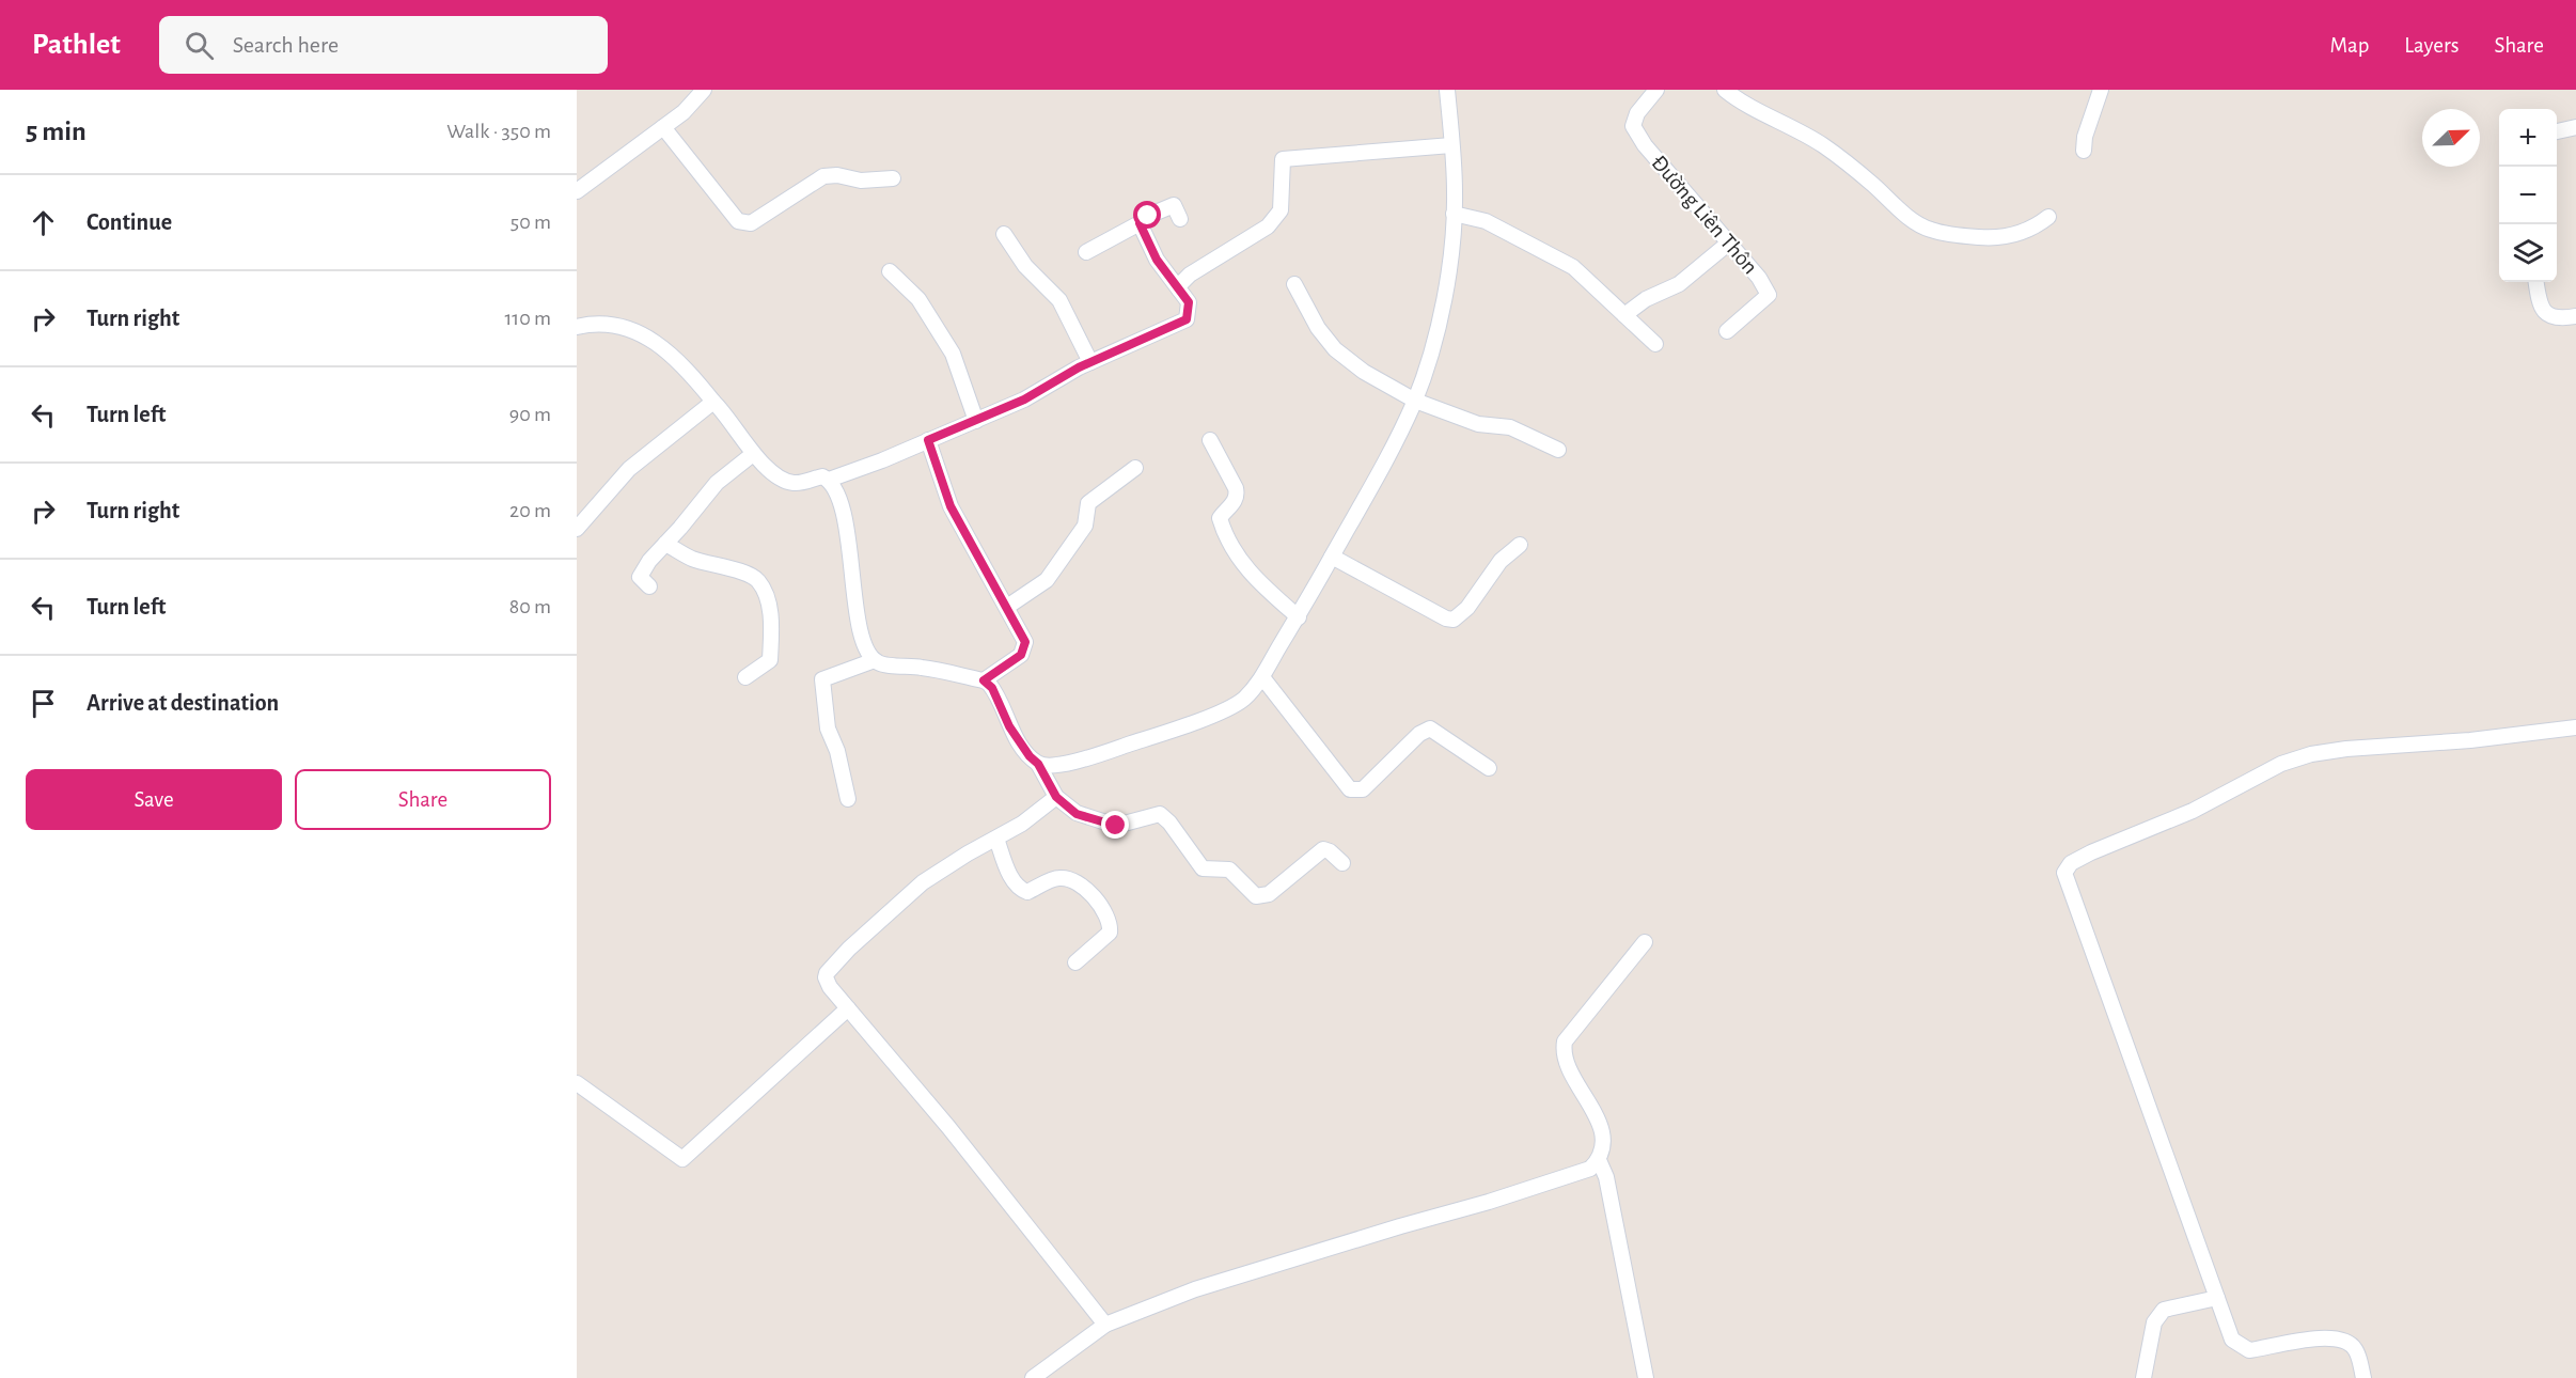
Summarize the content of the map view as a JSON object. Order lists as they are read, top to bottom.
{
  "streets": {
    "street": ["Đường Liên Thôn"]
  },
  "north": "top right",
  "page": {
    "header": "Pathlet",
    "search": "Search here",
    "nav": ["Map", "Layers", "Share"],
    "heading": ["5 min", "Walk · 350 m"],
    "map_buttons": ["+", "−"],
    "list": [
      ["Continue", "50 m"],
      ["Turn right", "110 m"],
      ["Turn left", "90 m"],
      ["Turn right", "20 m"],
      ["Turn left", "80 m"],
      "Arrive at destination"
    ],
    "buttons": ["Save", "Share"]
  }
}
